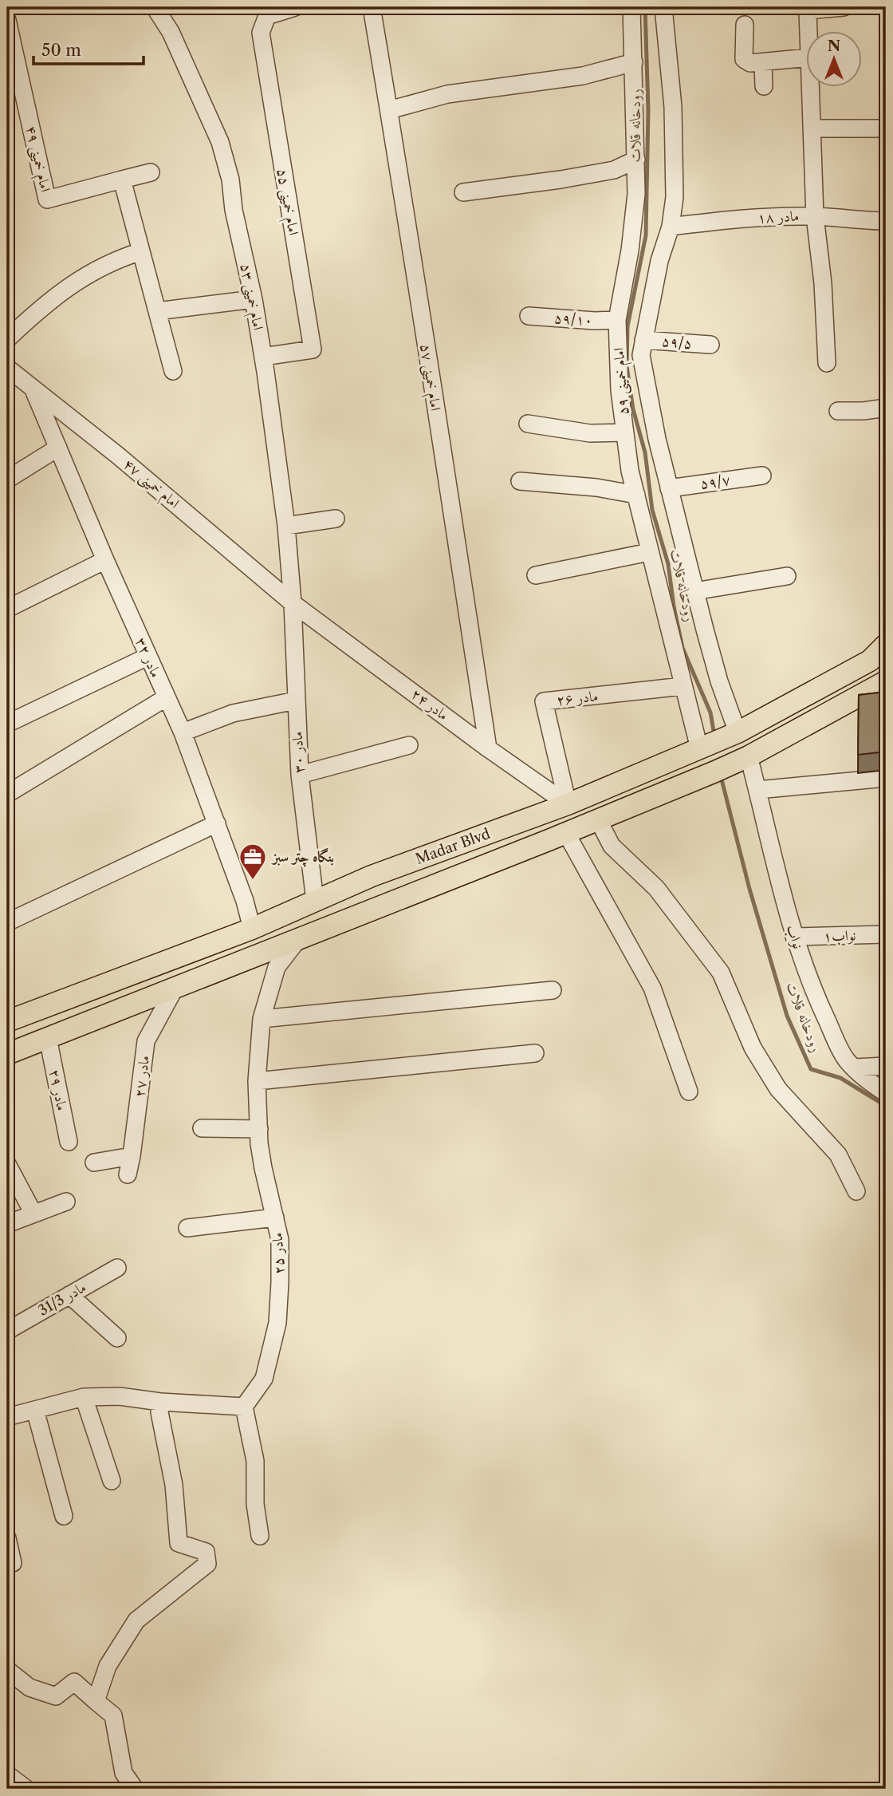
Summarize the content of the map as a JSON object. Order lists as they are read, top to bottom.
{
  "streets": {
    "main road": ["Madar Blvd"],
    "street": [
      "امام خمینی ۴۹",
      "امام خمینی ۵۵",
      "مادر ۱۸",
      "امام خمینی ۵۳",
      "۵۹/۱۰",
      "۵۹/۵",
      "امام خمینی ۵۷",
      "امام خمینی ۵۹",
      "۵۹/۷",
      "امام خمینی ۴۷",
      "مادر ۳۲",
      "مادر ۲۶",
      "مادر ۲۴",
      "مادر ۳۰",
      "نواب۱",
      "نواب",
      "مادر ۲۷",
      "مادر ۲۹",
      "مادر ۲۵",
      "مادر 31/3"
    ]
  },
  "crossings": [
    ["امام خمینی ۵۵", "امام خمینی ۵۳"],
    ["مادر ۱۸", "امام خمینی ۵۹"],
    ["امام خمینی ۵۳", "امام خمینی ۴۷"],
    ["امام خمینی ۵۳", "مادر ۲۴"],
    ["امام خمینی ۵۳", "مادر ۳۰"],
    ["۵۹/۱۰", "امام خمینی ۵۹"],
    ["۵۹/۵", "امام خمینی ۵۹"],
    ["امام خمینی ۵۷", "مادر ۲۴"],
    ["امام خمینی ۵۹", "۵۹/۷"],
    ["امام خمینی ۵۹", "مادر ۲۶"],
    ["امام خمینی ۵۹", "Madar Blvd"],
    ["امام خمینی ۴۷", "مادر ۳۲"],
    ["امام خمینی ۴۷", "مادر ۲۴"],
    ["امام خمینی ۴۷", "مادر ۳۰"],
    ["مادر ۳۲", "Madar Blvd"],
    ["مادر ۲۶", "مادر ۲۴"],
    ["مادر ۲۶", "Madar Blvd"],
    ["مادر ۲۴", "مادر ۳۰"],
    ["مادر ۲۴", "Madar Blvd"],
    ["مادر ۳۰", "Madar Blvd"],
    ["Madar Blvd", "نواب"],
    ["Madar Blvd", "مادر ۲۷"],
    ["Madar Blvd", "مادر ۲۹"],
    ["Madar Blvd", "مادر ۲۵"],
    ["نواب۱", "نواب"]
  ],
  "water": ["رودخانه قلات"],
  "places": {
    "office": ["بنگاه چتر سبز"]
  },
  "scale_bar": "50 m",
  "north": "top"
}
